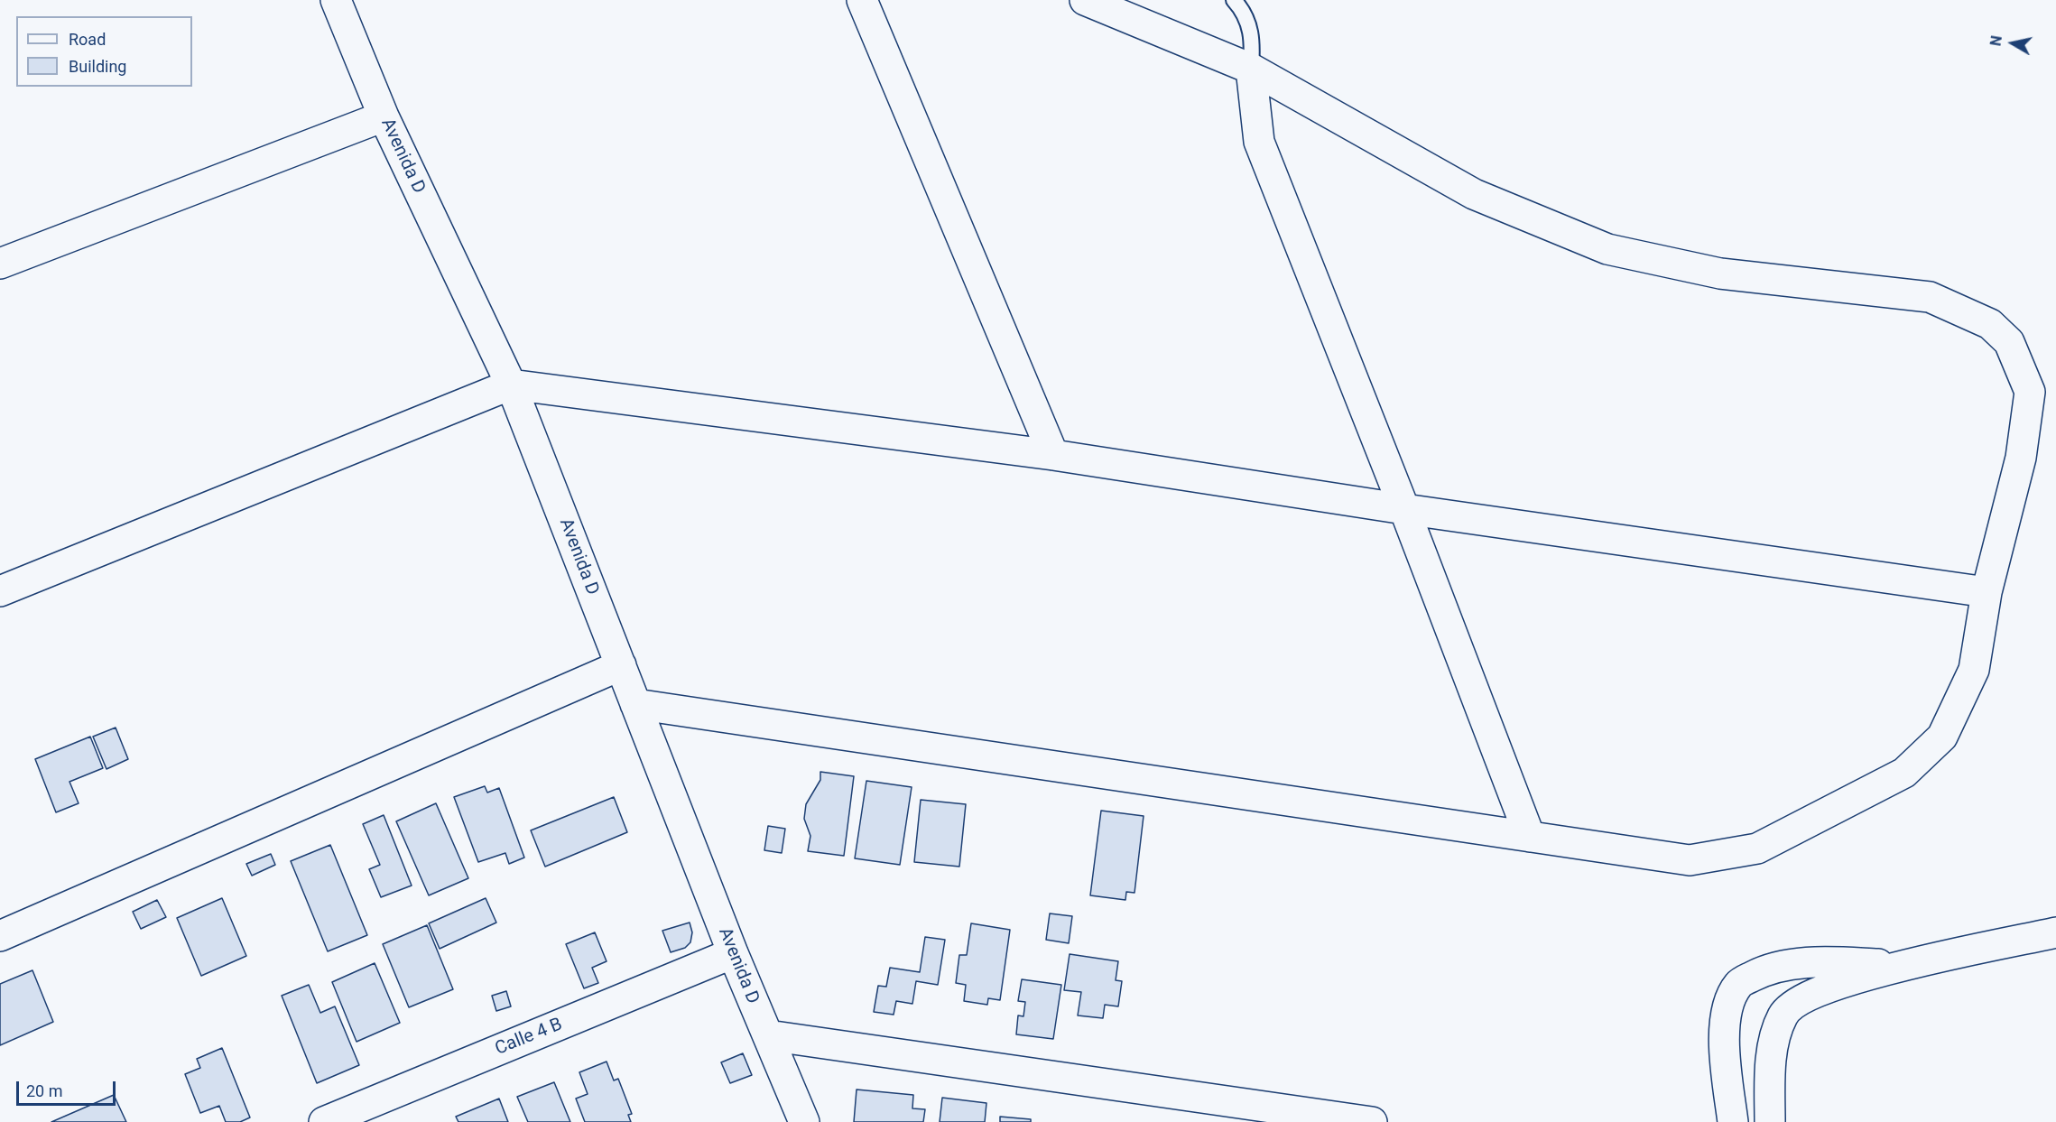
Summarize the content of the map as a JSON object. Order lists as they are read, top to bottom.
{
  "streets": {
    "street": ["Avenida D", "Calle 4 B"]
  },
  "crossings": [
    ["Avenida D", "Calle 4 B"]
  ],
  "legend": ["Road", "Building"],
  "scale_bar": "20 m",
  "north": "left"
}
